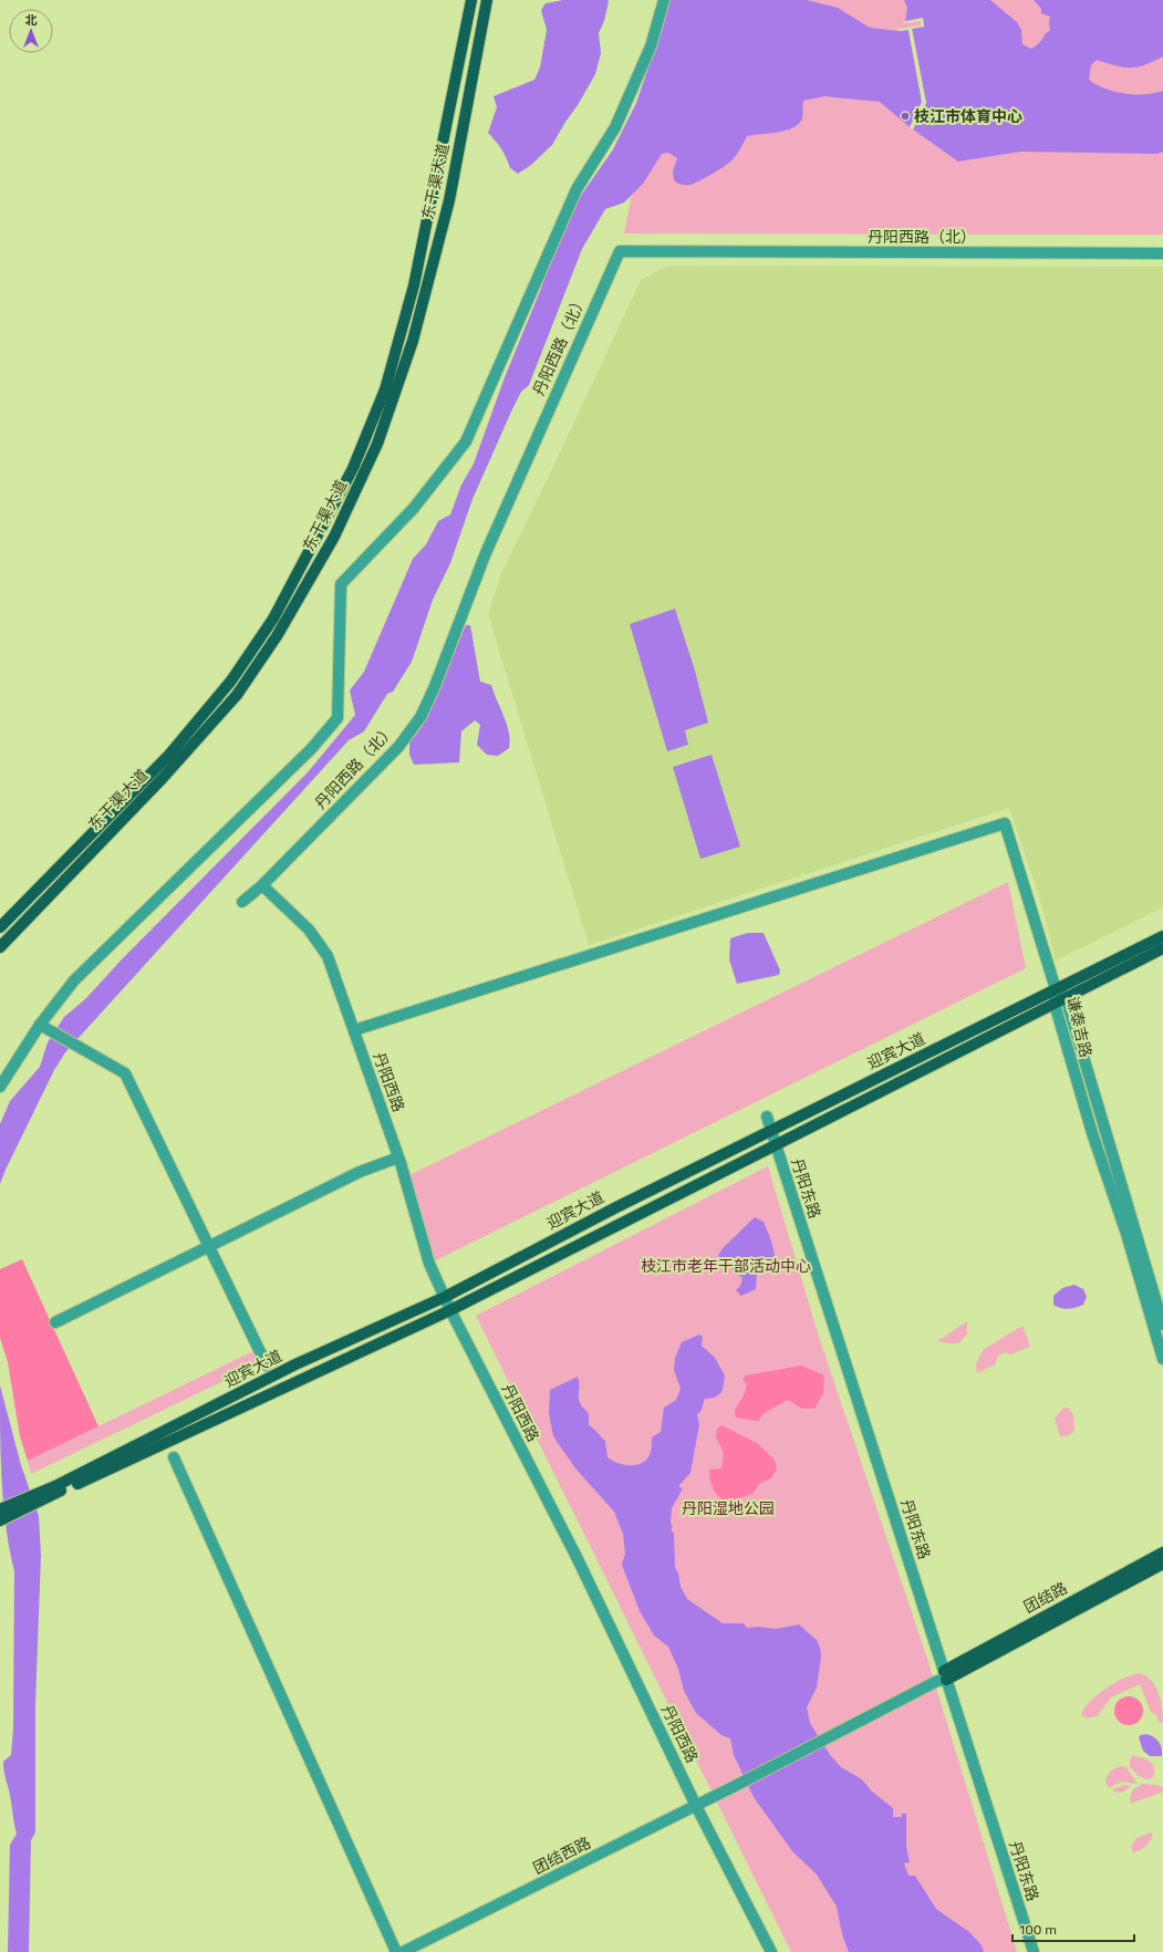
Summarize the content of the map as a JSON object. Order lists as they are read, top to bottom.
{
  "streets": {
    "main road": ["东干渠大道", "迎宾大道", "团结路"],
    "street": [
      "丹阳西路（北）",
      "谦泰吉路",
      "丹阳西路",
      "丹阳东路",
      "团结西路"
    ]
  },
  "crossings": [
    ["丹阳西路（北）", "丹阳西路"],
    ["谦泰吉路", "迎宾大道"],
    ["迎宾大道", "丹阳西路"],
    ["迎宾大道", "丹阳东路"],
    ["丹阳西路", "团结西路"],
    ["丹阳东路", "团结路"],
    ["丹阳东路", "团结西路"],
    ["团结路", "团结西路"]
  ],
  "parks": ["枝江市老年干部活动中心", "丹阳湿地公园"],
  "places": ["枝江市体育中心"],
  "scale_bar": "100 m",
  "north": "top"
}
